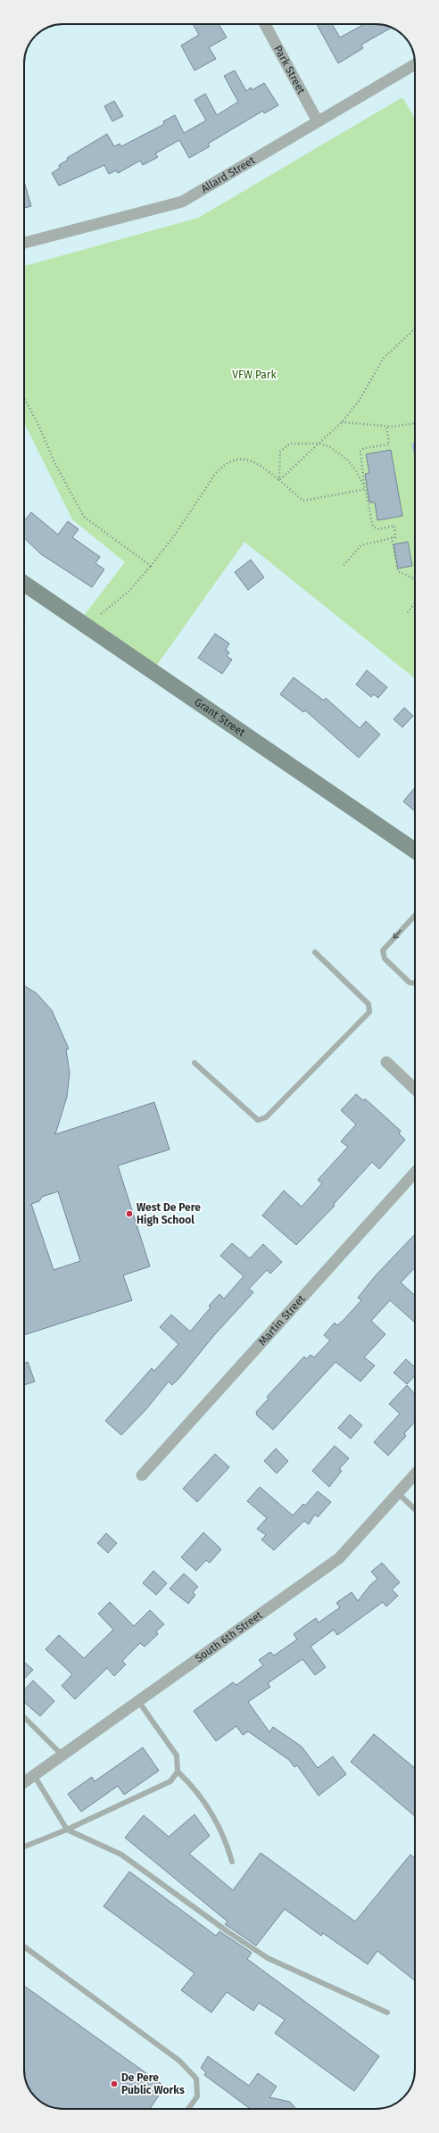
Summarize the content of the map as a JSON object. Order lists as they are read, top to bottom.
{
  "streets": {
    "street": [
      "Park Street",
      "Allard Street",
      "Grant Street",
      "Martin Street",
      "South 6th Street"
    ]
  },
  "crossings": [
    ["Park Street", "Allard Street"]
  ],
  "parks": ["VFW Park"],
  "places": ["West De Pere High School", "De Pere Public Works"]
}
